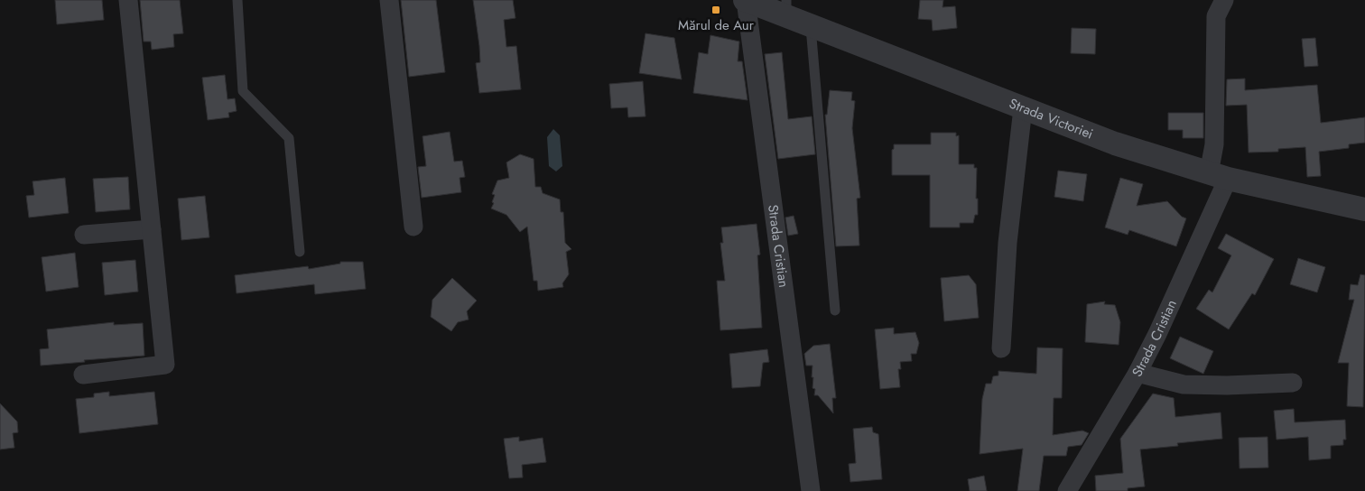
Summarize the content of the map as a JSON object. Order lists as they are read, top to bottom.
{
  "streets": {
    "street": ["Strada Victoriei", "Strada Cristian"]
  },
  "crossings": [
    ["Strada Victoriei", "Strada Cristian"]
  ],
  "places": {
    "transit": ["Mărul de Aur"]
  }
}
